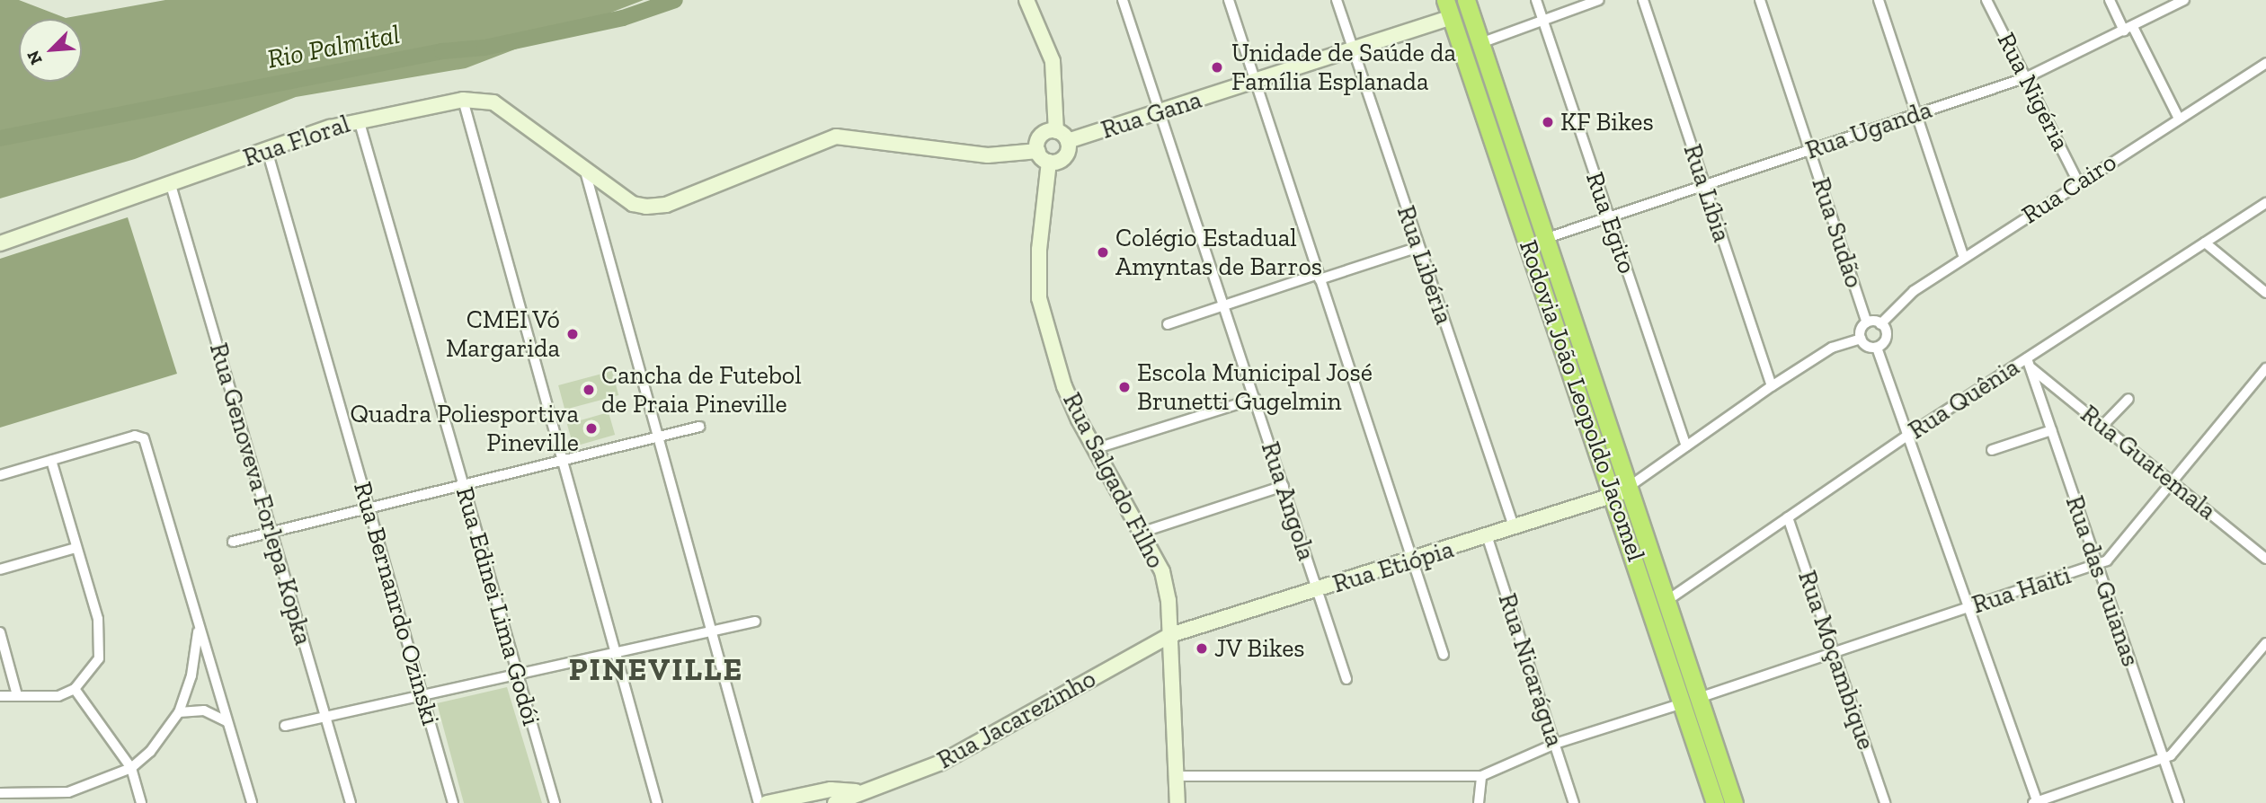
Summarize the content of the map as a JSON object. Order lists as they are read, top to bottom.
{
  "streets": {
    "highway": ["Rodovia João Leopoldo Jacomel"],
    "street": [
      "Rua Nigéria",
      "Rua Gana",
      "Rua Uganda",
      "Rua Floral",
      "Rua Cairo",
      "Rua Líbia",
      "Rua Egito",
      "Rua Sudão",
      "Rua Libéria",
      "Rua Quênia",
      "Rua Guatemala",
      "Rua Salgado Filho",
      "Rua Genoveva Forlepa Kopka",
      "Rua Angola",
      "Rua Etiópia",
      "Rua das Guianas",
      "Rua Haiti",
      "Rua Bernanrdo Ozinski",
      "Rua Edinei Lima Godói",
      "Rua Moçambique",
      "Rua Nicarágua",
      "Rua Jacarezinho"
    ]
  },
  "crossings": [
    ["Rua Nigéria", "Rua Uganda"],
    ["Rua Nigéria", "Rua Cairo"],
    ["Rua Gana", "Rua Floral"],
    ["Rua Gana", "Rua Libéria"],
    ["Rua Gana", "Rodovia João Leopoldo Jacomel"],
    ["Rua Gana", "Rua Salgado Filho"],
    ["Rua Gana", "Rua Angola"],
    ["Rua Uganda", "Rua Líbia"],
    ["Rua Uganda", "Rua Egito"],
    ["Rua Uganda", "Rua Sudão"],
    ["Rua Uganda", "Rodovia João Leopoldo Jacomel"],
    ["Rua Floral", "Rua Salgado Filho"],
    ["Rua Floral", "Rua Genoveva Forlepa Kopka"],
    ["Rua Floral", "Rua Bernanrdo Ozinski"],
    ["Rua Floral", "Rua Edinei Lima Godói"],
    ["Rua Cairo", "Rua Sudão"],
    ["Rua Libéria", "Rua Etiópia"],
    ["Rua Quênia", "Rodovia João Leopoldo Jacomel"],
    ["Rua Quênia", "Rua Guatemala"],
    ["Rua Quênia", "Rua das Guianas"],
    ["Rua Quênia", "Rua Moçambique"],
    ["Rodovia João Leopoldo Jacomel", "Rua Etiópia"],
    ["Rodovia João Leopoldo Jacomel", "Rua Haiti"],
    ["Rua Guatemala", "Rua das Guianas"],
    ["Rua Guatemala", "Rua Haiti"],
    ["Rua Salgado Filho", "Rua Etiópia"],
    ["Rua Salgado Filho", "Rua Jacarezinho"],
    ["Rua Angola", "Rua Etiópia"],
    ["Rua Etiópia", "Rua Nicarágua"],
    ["Rua Etiópia", "Rua Jacarezinho"],
    ["Rua das Guianas", "Rua Haiti"],
    ["Rua Haiti", "Rua Moçambique"],
    ["Rua Haiti", "Rua Nicarágua"]
  ],
  "districts": ["PINEVILLE"],
  "water": ["Rio Palmital"],
  "places": [
    "Unidade de Saúde da Família Esplanada",
    "KF Bikes",
    "Colégio Estadual Amyntas de Barros",
    "CMEI Vó Margarida",
    "Escola Municipal José Brunetti Gugelmin",
    "Cancha de Futebol de Praia Pineville",
    "Quadra Poliesportiva Pineville",
    "JV Bikes"
  ],
  "north": "bottom left"
}
